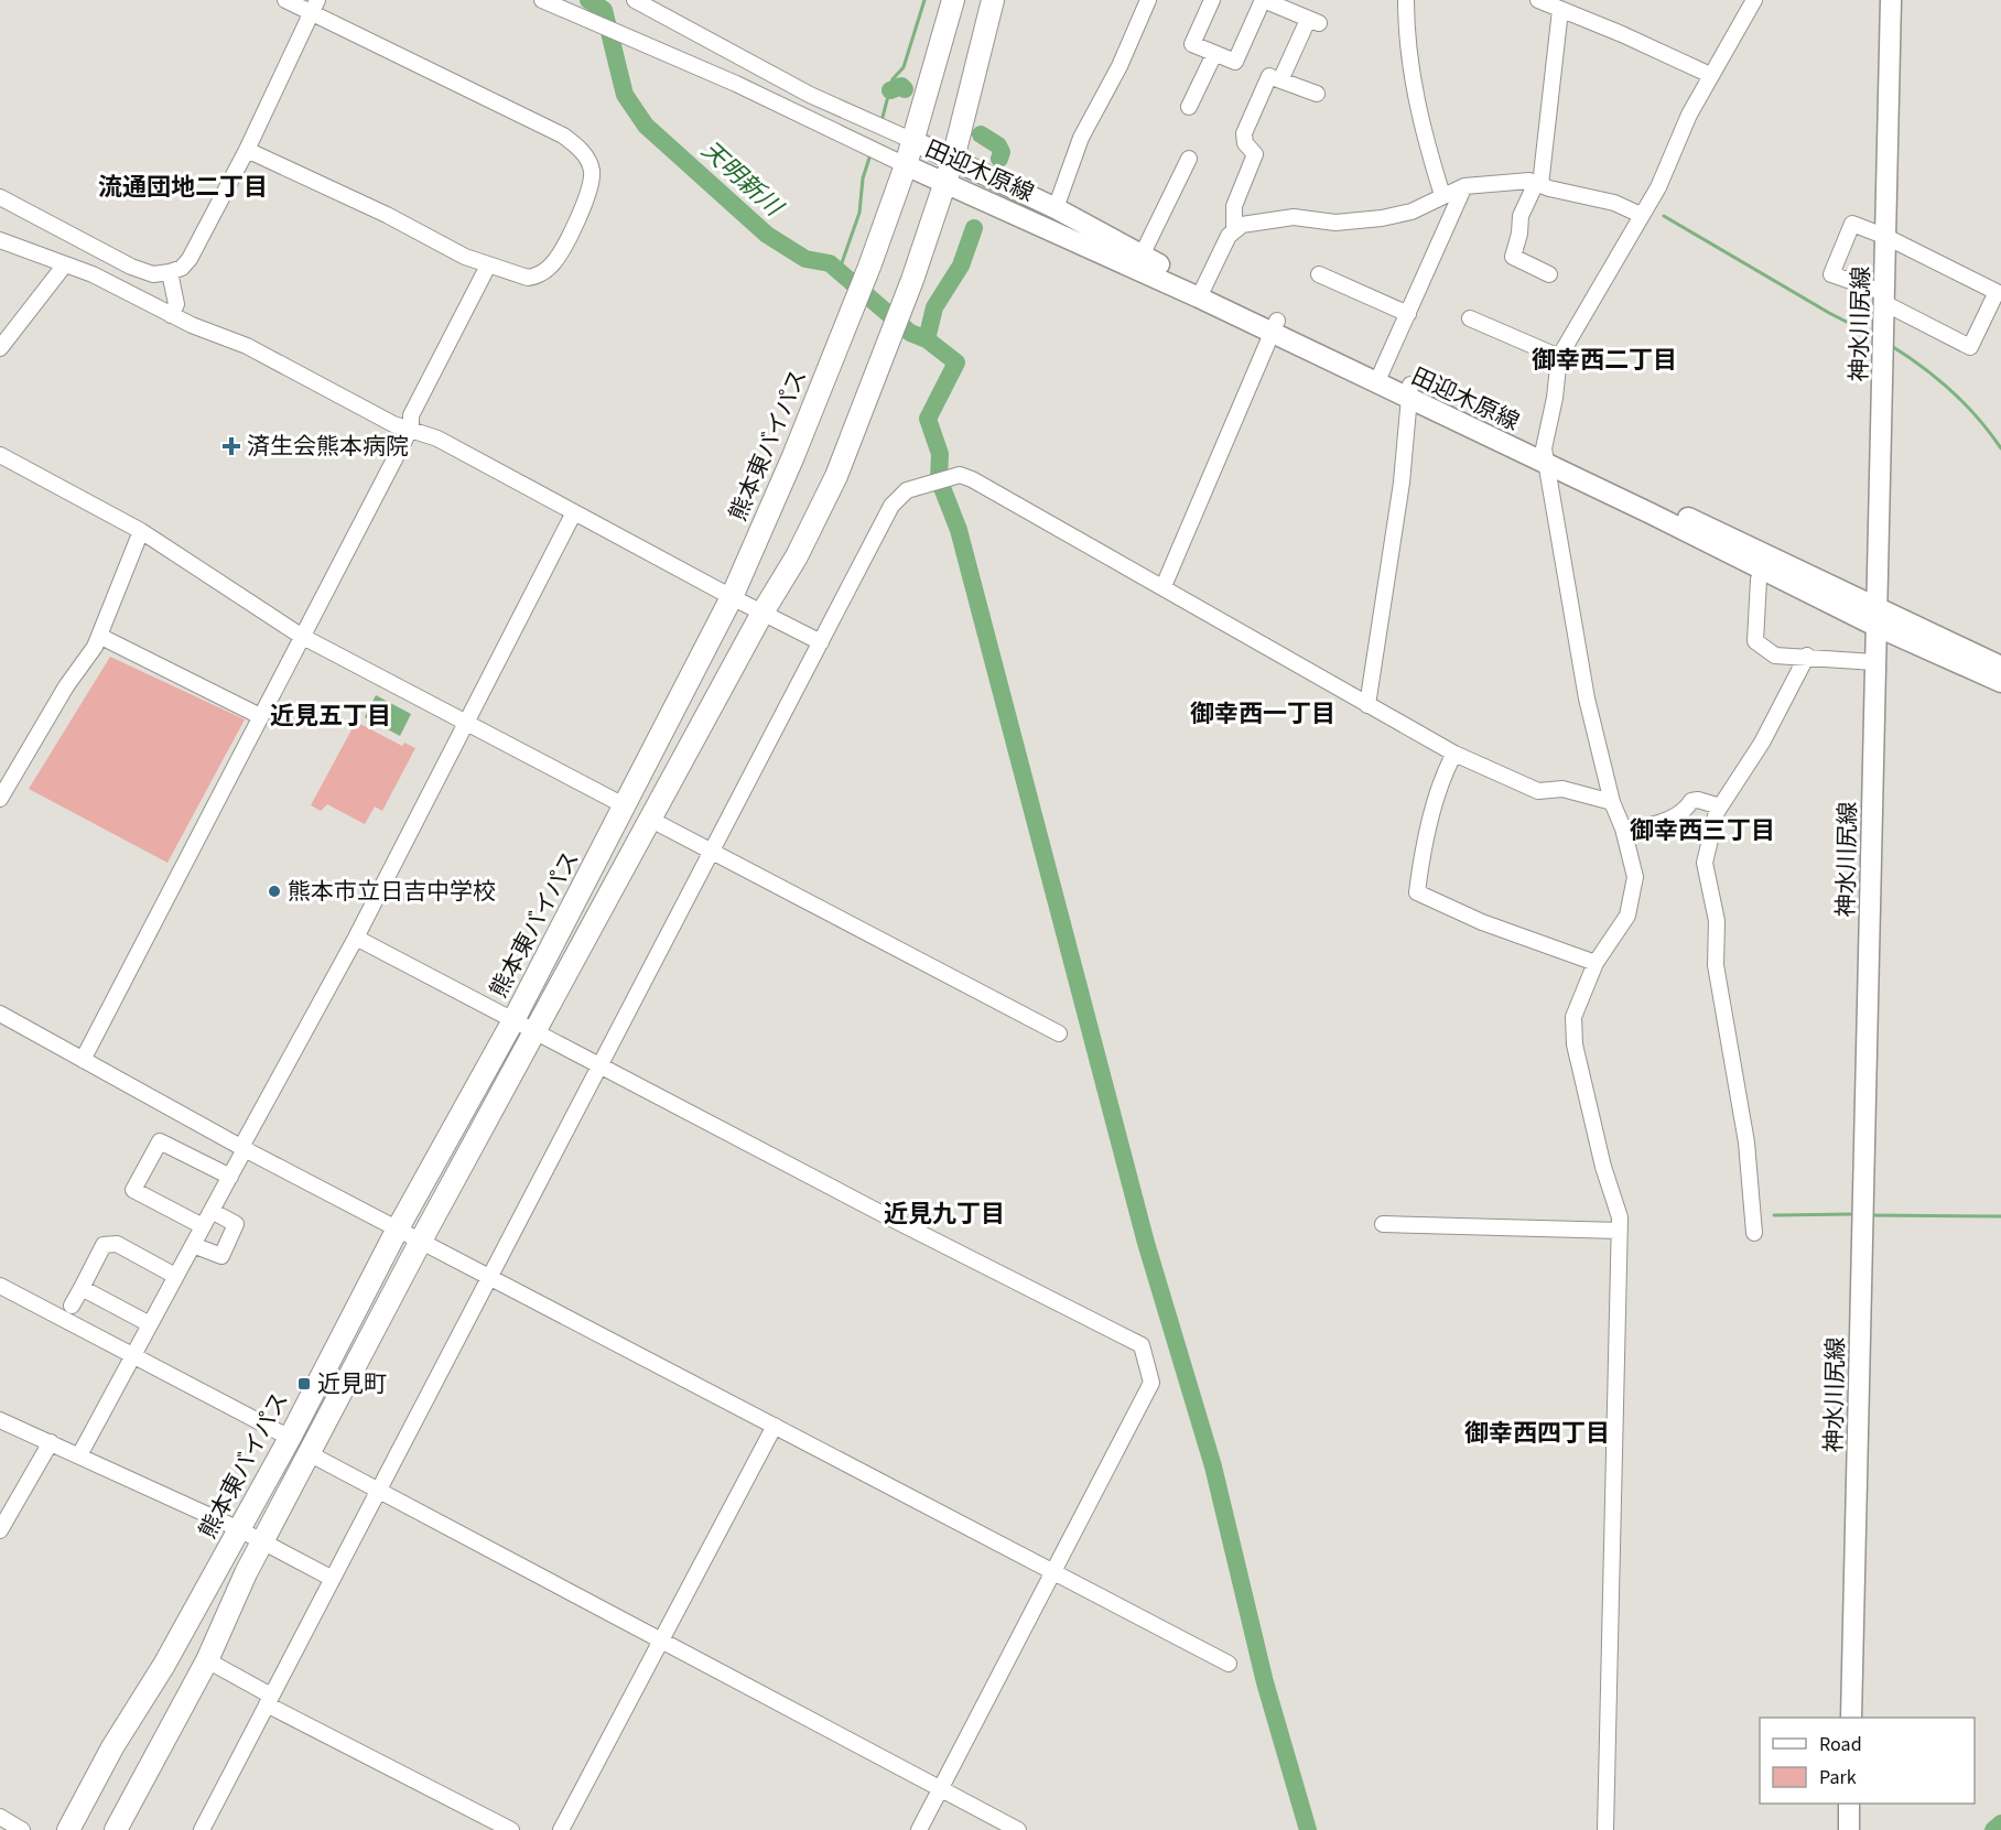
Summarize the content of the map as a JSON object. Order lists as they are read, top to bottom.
{
  "streets": {
    "highway": ["熊本東バイパス"],
    "main road": ["田迎木原線", "神水川尻線"]
  },
  "crossings": [
    ["田迎木原線", "神水川尻線"],
    ["田迎木原線", "熊本東バイパス"]
  ],
  "districts": [
    "流通団地二丁目",
    "御幸西二丁目",
    "御幸西一丁目",
    "近見五丁目",
    "御幸西三丁目",
    "近見九丁目",
    "御幸西四丁目"
  ],
  "water": ["天明新川"],
  "places": {
    "health": ["済生会熊本病院"],
    "other": ["熊本市立日吉中学校"],
    "transit": ["近見町"]
  },
  "legend": ["Road", "Park"]
}
